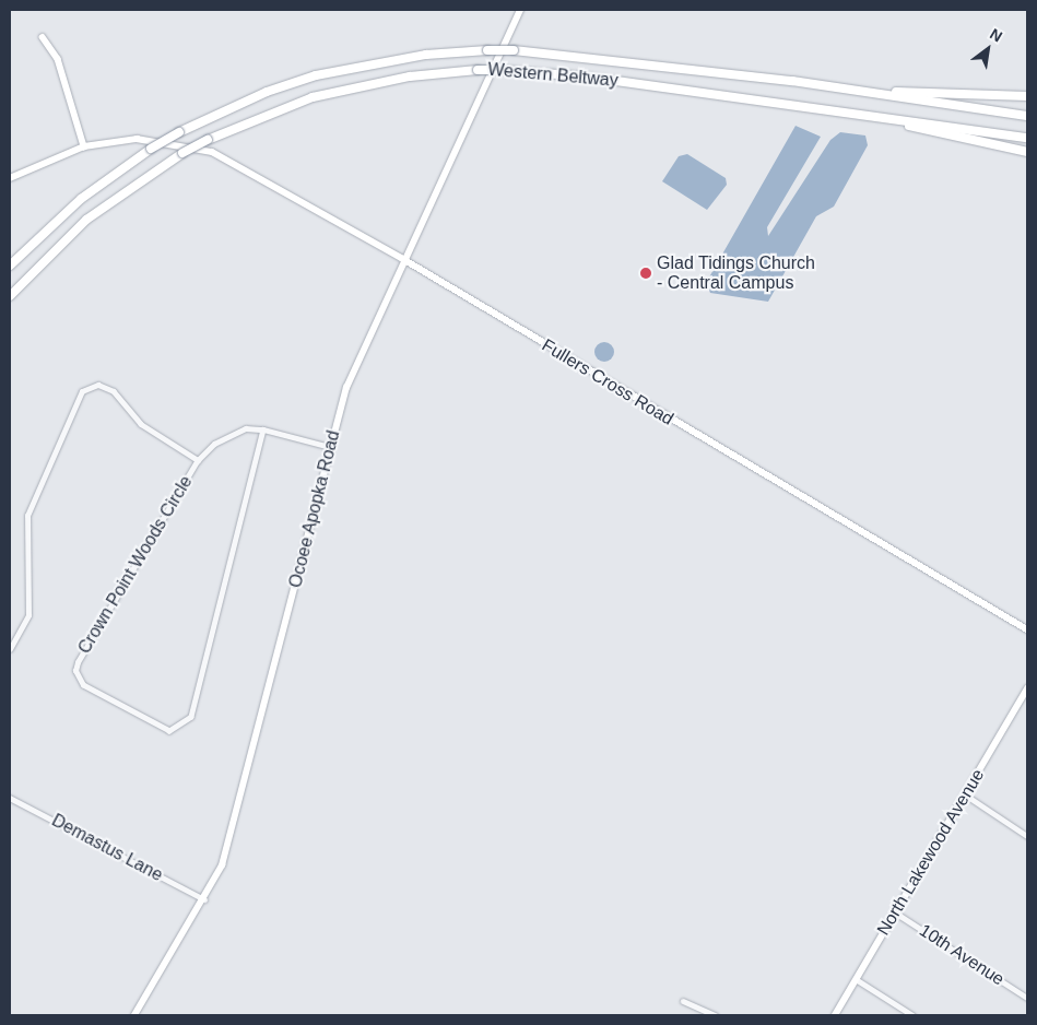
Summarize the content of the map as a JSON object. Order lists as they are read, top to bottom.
{
  "streets": {
    "highway": ["Western Beltway"],
    "street": [
      "Fullers Cross Road",
      "Ocoee Apopka Road",
      "Crown Point Woods Circle",
      "Demastus Lane",
      "North Lakewood Avenue",
      "10th Avenue"
    ]
  },
  "crossings": [
    ["Western Beltway", "Fullers Cross Road"],
    ["Fullers Cross Road", "Ocoee Apopka Road"],
    ["Ocoee Apopka Road", "Crown Point Woods Circle"],
    ["Ocoee Apopka Road", "Demastus Lane"],
    ["North Lakewood Avenue", "10th Avenue"]
  ],
  "places": ["Glad Tidings Church - Central Campus"],
  "north": "top right"
}
